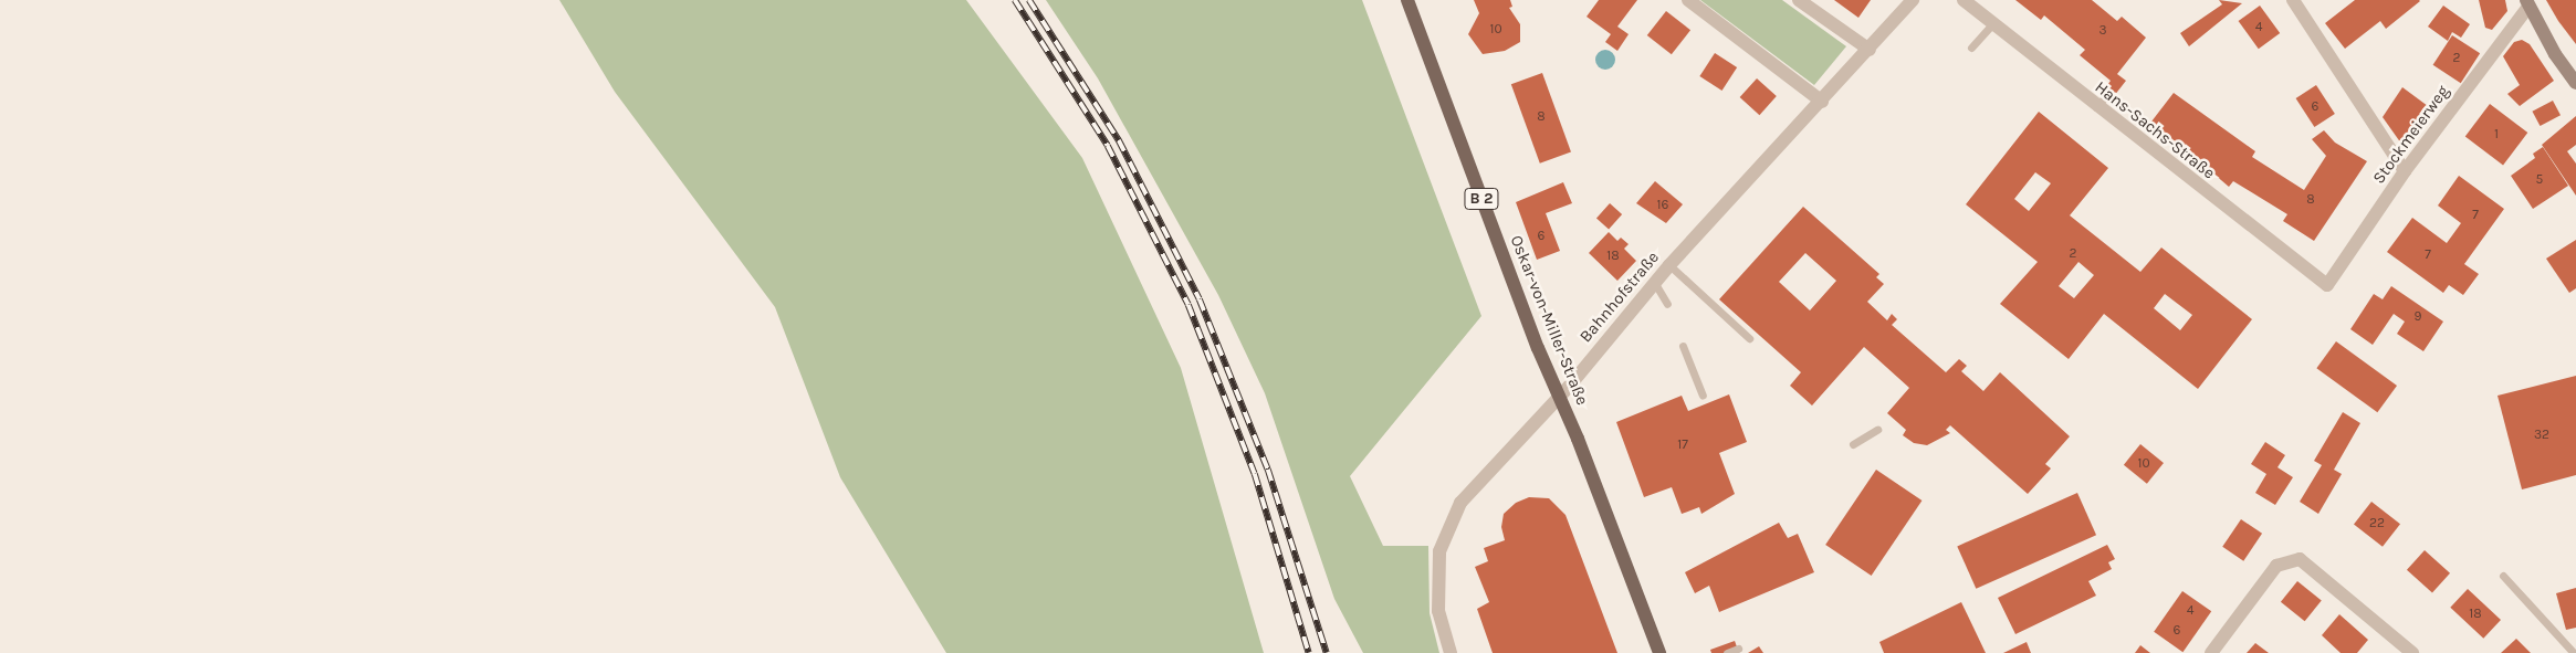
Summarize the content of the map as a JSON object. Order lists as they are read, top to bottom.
{
  "streets": {
    "main road": ["B 2", "Oskar-von-Miller-Straße"],
    "street": ["Hans-Sachs-Straße", "Stockmeierweg", "Bahnhofstraße"]
  },
  "crossings": [
    ["Hans-Sachs-Straße", "Stockmeierweg"],
    ["Bahnhofstraße", "Oskar-von-Miller-Straße"]
  ],
  "house_numbers": [
    "4",
    "10",
    "3",
    "2",
    "6",
    "8",
    "1",
    "5",
    "8",
    "16",
    "7",
    "6",
    "2",
    "7",
    "18",
    "9",
    "32",
    "17",
    "10",
    "22",
    "4",
    "18",
    "6"
  ]
}
